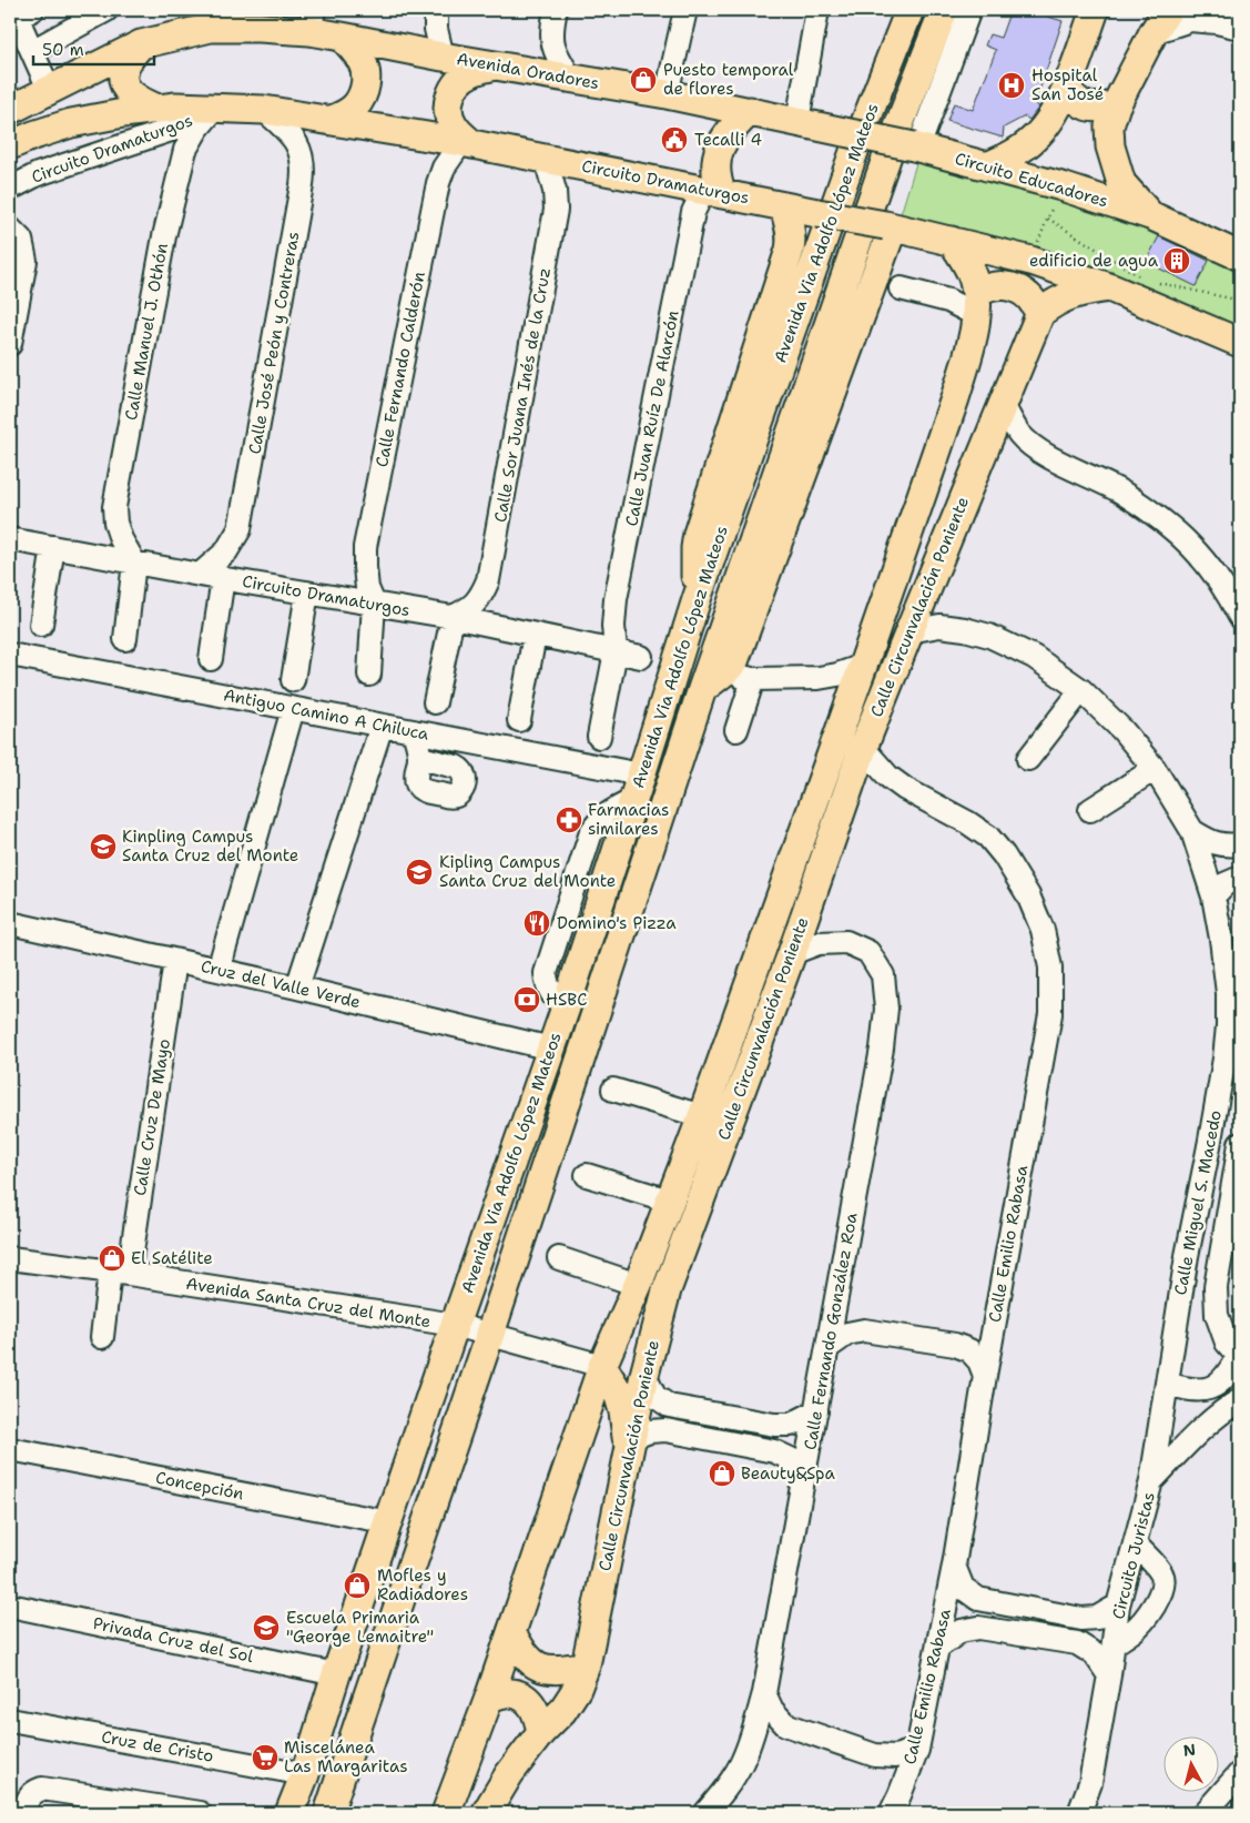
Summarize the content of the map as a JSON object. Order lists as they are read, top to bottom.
{
  "streets": {
    "main road": [
      "Avenida Oradores",
      "Circuito Dramaturgos",
      "Circuito Educadores",
      "Avenida Via Adolfo López Mateos",
      "Calle Circunvalación Poniente"
    ],
    "street": [
      "Calle Manuel J. Othón",
      "Calle José Peón y Contreras",
      "Calle Fernando Calderón",
      "Calle Sor Juana Inés de la Cruz",
      "Calle Juan Ruíz De Alarcón",
      "Antiguo Camino A Chiluca",
      "Cruz del Valle Verde",
      "Calle Cruz De Mayo",
      "Calle Miguel S. Macedo",
      "Calle Emilio Rabasa",
      "Avenida Santa Cruz del Monte",
      "Calle Fernando González Roa",
      "Concepción",
      "Circuito Juristas",
      "Privada Cruz del Sol",
      "Cruz de Cristo"
    ]
  },
  "crossings": [
    ["Avenida Oradores", "Circuito Educadores"],
    ["Circuito Dramaturgos", "Calle Manuel J. Othón"],
    ["Circuito Dramaturgos", "Calle José Peón y Contreras"],
    ["Circuito Dramaturgos", "Calle Fernando Calderón"],
    ["Circuito Dramaturgos", "Calle Sor Juana Inés de la Cruz"],
    ["Circuito Dramaturgos", "Calle Juan Ruíz De Alarcón"],
    ["Circuito Dramaturgos", "Calle Circunvalación Poniente"],
    ["Avenida Via Adolfo López Mateos", "Antiguo Camino A Chiluca"],
    ["Avenida Via Adolfo López Mateos", "Cruz del Valle Verde"],
    ["Avenida Via Adolfo López Mateos", "Avenida Santa Cruz del Monte"],
    ["Avenida Via Adolfo López Mateos", "Concepción"],
    ["Avenida Via Adolfo López Mateos", "Privada Cruz del Sol"],
    ["Avenida Via Adolfo López Mateos", "Cruz de Cristo"],
    ["Calle Circunvalación Poniente", "Calle Miguel S. Macedo"],
    ["Calle Circunvalación Poniente", "Calle Emilio Rabasa"],
    ["Calle Circunvalación Poniente", "Avenida Santa Cruz del Monte"],
    ["Calle Circunvalación Poniente", "Calle Fernando González Roa"],
    ["Cruz del Valle Verde", "Calle Cruz De Mayo"],
    ["Calle Cruz De Mayo", "Avenida Santa Cruz del Monte"],
    ["Calle Miguel S. Macedo", "Circuito Juristas"]
  ],
  "places": {
    "shop": [
      "Puesto temporal de flores",
      "El Satélite",
      "Beauty&Spa",
      "Mofles y Radiadores"
    ],
    "hospital": ["Hospital San José"],
    "public building": ["Tecalli 4"],
    "building": ["edificio de agua"],
    "pharmacy": ["Farmacias similares"],
    "school or university": ["Kinpling Campus Santa Cruz del Monte", "Kipling Campus Santa Cruz del Monte", "Escuela Primaria \"George Lemaitre\""],
    "restaurant": ["Domino's Pizza"],
    "bank": ["HSBC"],
    "supermarket": ["Miscelánea Las Margaritas"]
  },
  "scale_bar": "50 m",
  "north": "top"
}
